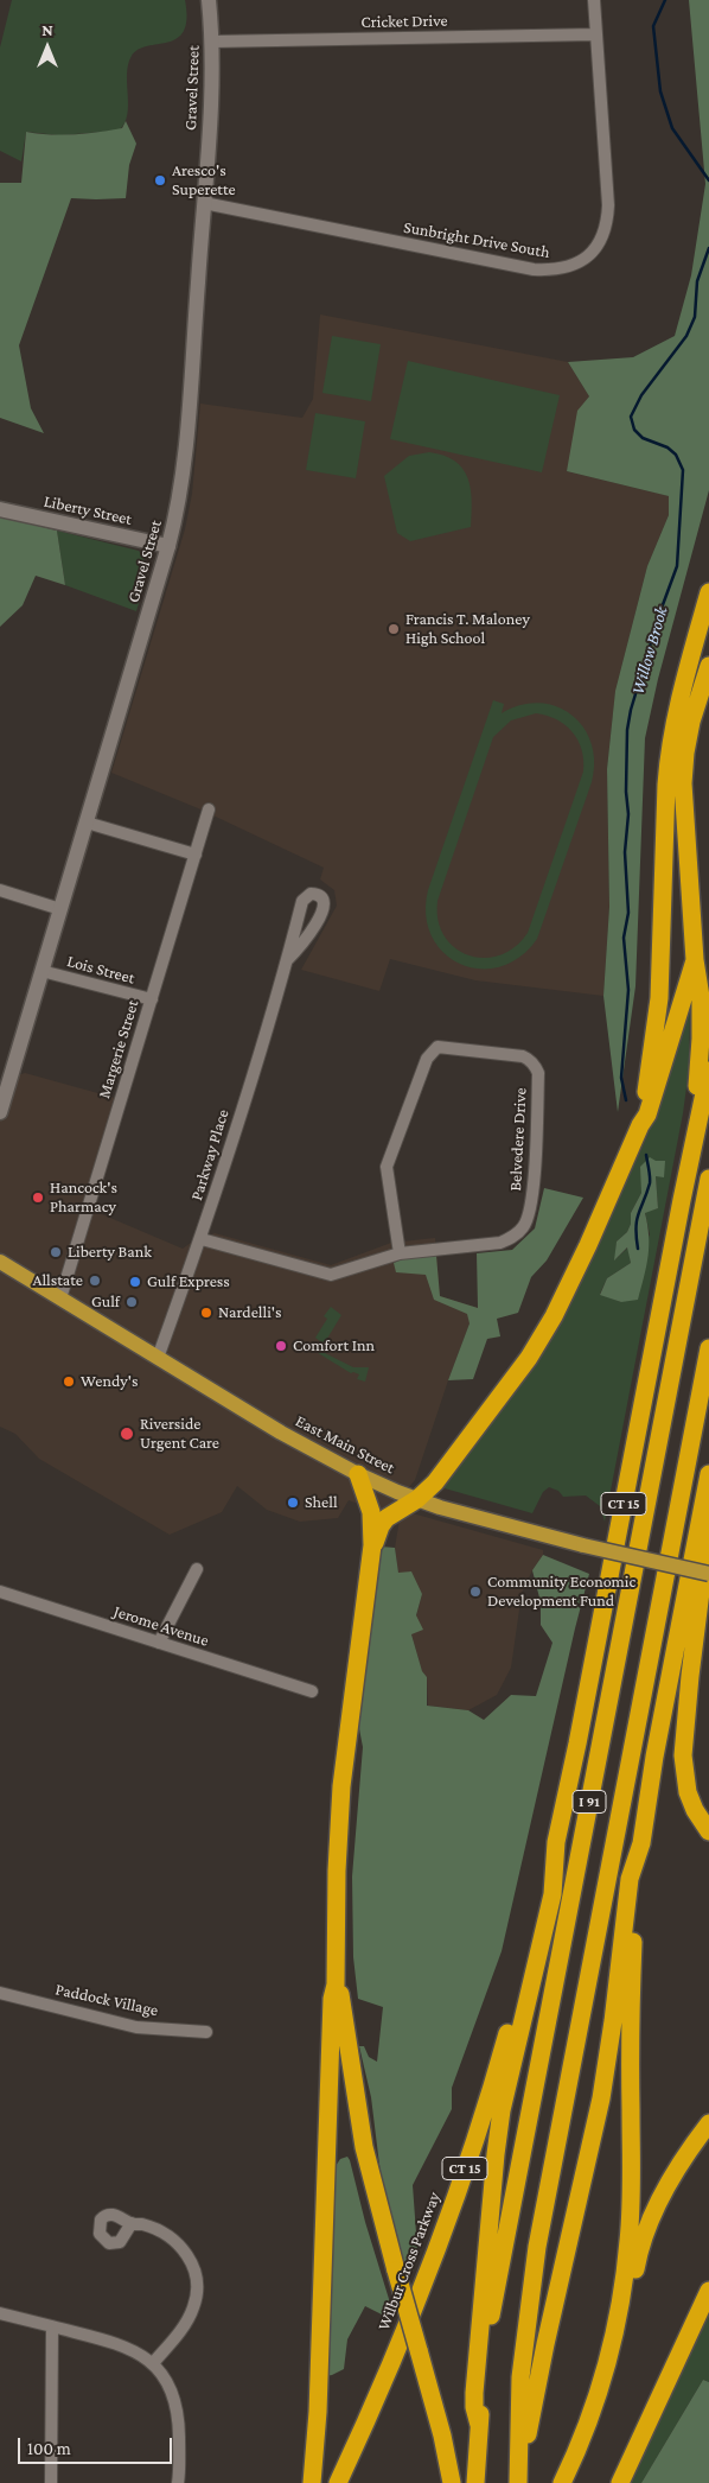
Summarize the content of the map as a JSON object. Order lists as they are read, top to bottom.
{
  "streets": {
    "highway": ["CT 15", "I 91", "Wilbur Cross Parkway"],
    "main road": ["Gravel Street", "Liberty Street", "East Main Street"],
    "street": [
      "Cricket Drive",
      "Sunbright Drive South",
      "Lois Street",
      "Margerie Street",
      "Belvedere Drive",
      "Parkway Place",
      "Jerome Avenue",
      "Paddock Village"
    ]
  },
  "crossings": [
    ["Cricket Drive", "Gravel Street"],
    ["Cricket Drive", "Sunbright Drive South"],
    ["Gravel Street", "Sunbright Drive South"],
    ["Gravel Street", "Liberty Street"],
    ["Gravel Street", "Lois Street"],
    ["Lois Street", "Margerie Street"],
    ["Margerie Street", "East Main Street"],
    ["Belvedere Drive", "Parkway Place"],
    ["Parkway Place", "East Main Street"],
    ["CT 15", "Wilbur Cross Parkway"]
  ],
  "water": ["Willow Brook"],
  "places": [
    "Aresco's Superette",
    "Francis T. Maloney High School",
    "Hancock's Pharmacy",
    "Liberty Bank",
    "Allstate",
    "Gulf Express",
    "Gulf",
    "Nardelli's",
    "Comfort Inn",
    "Wendy's",
    "Riverside Urgent Care",
    "Shell",
    "Community Economic Development Fund"
  ],
  "scale_bar": "100 m",
  "north": "top"
}
